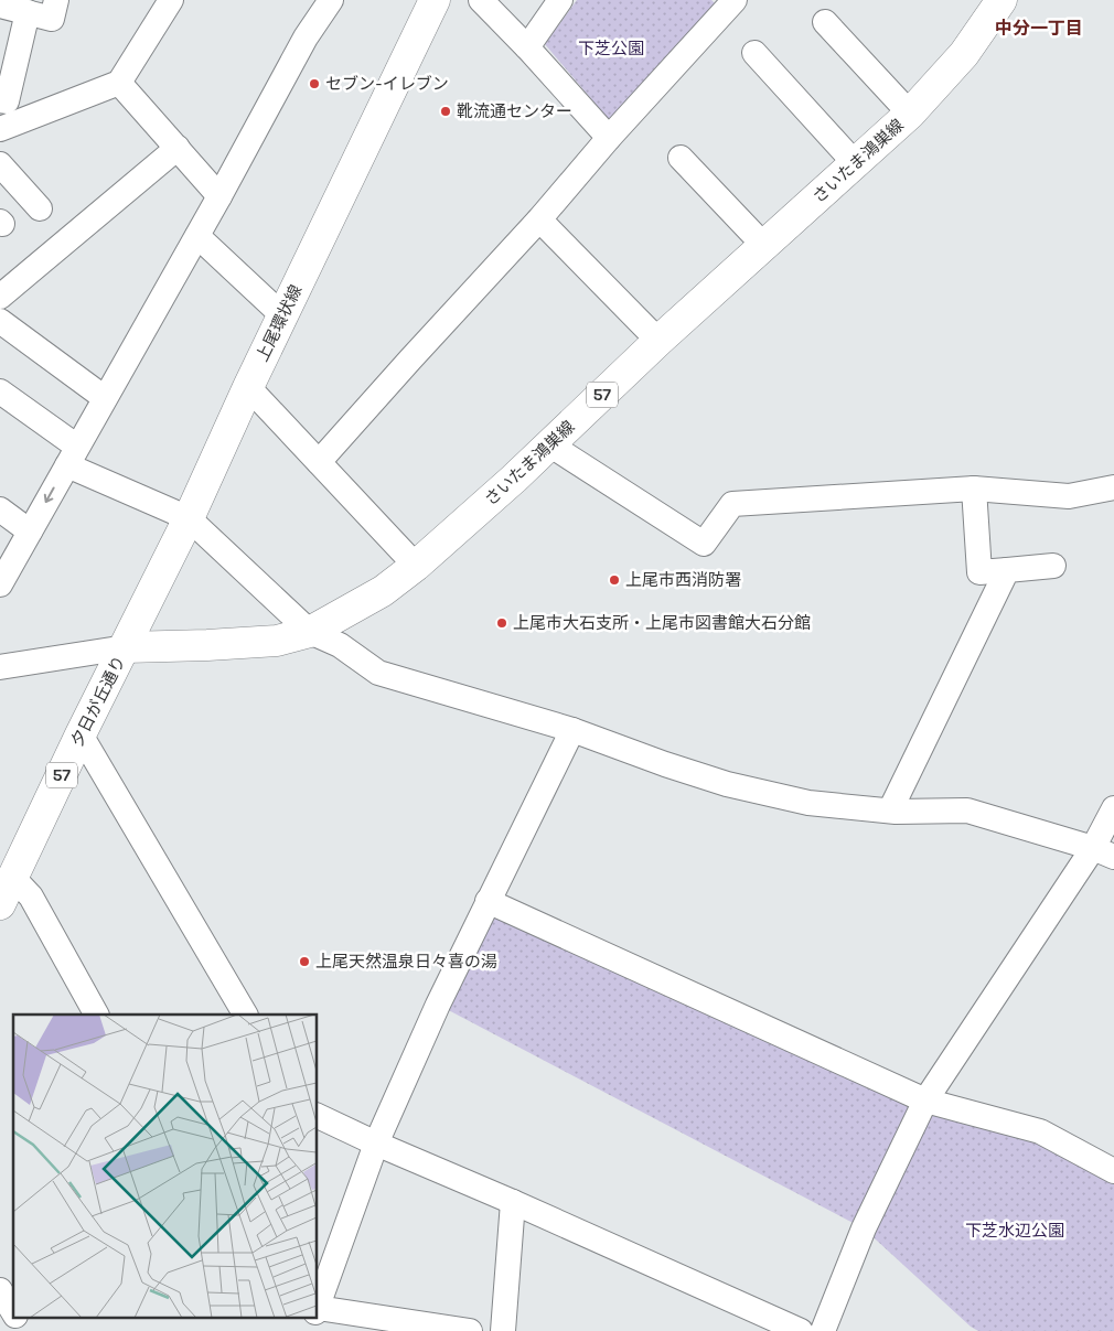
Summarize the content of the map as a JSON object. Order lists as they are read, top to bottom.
{
  "streets": {
    "main road": [
      "さいたま鴻巣線",
      "上尾環状線",
      "57",
      "夕日が丘通り"
    ]
  },
  "crossings": [
    ["さいたま鴻巣線", "上尾環状線"],
    ["さいたま鴻巣線", "夕日が丘通り"],
    ["上尾環状線", "夕日が丘通り"]
  ],
  "districts": ["中分一丁目"],
  "parks": ["下芝公園", "下芝水辺公園"],
  "places": [
    "セブン-イレブン",
    "靴流通センター",
    "上尾市西消防署",
    "上尾市大石支所・上尾市図書館大石分館",
    "上尾天然温泉日々喜の湯"
  ]
}
